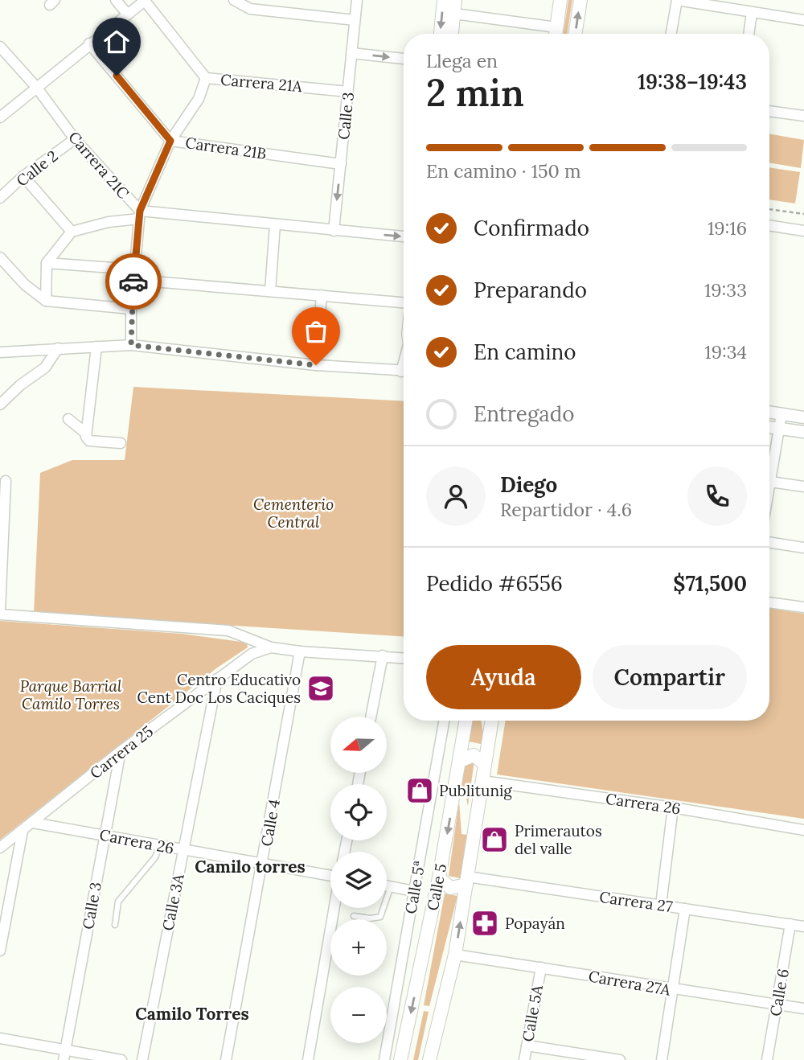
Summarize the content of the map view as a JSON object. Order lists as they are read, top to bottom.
{
  "streets": {
    "main road": ["Calle 5"],
    "street": [
      "Carrera 21A",
      "Calle 3",
      "Carrera 21B",
      "Carrera 21C",
      "Calle 2",
      "Carrera 25",
      "Carrera 26",
      "Calle 4",
      "Calle 5ª",
      "Carrera 27",
      "Calle 3A",
      "Carrera 27A",
      "Calle 6",
      "Calle 5A"
    ]
  },
  "crossings": [
    ["Carrera 21A", "Calle 3"],
    ["Calle 3", "Carrera 21B"],
    ["Calle 3", "Carrera 21C"],
    ["Calle 3", "Carrera 25"],
    ["Calle 3", "Carrera 26"],
    ["Carrera 21C", "Calle 2"],
    ["Carrera 25", "Carrera 26"],
    ["Carrera 25", "Calle 3A"],
    ["Carrera 26", "Calle 4"],
    ["Carrera 26", "Calle 5"],
    ["Carrera 26", "Calle 3A"],
    ["Calle 5", "Carrera 27"],
    ["Calle 5", "Carrera 27A"],
    ["Carrera 27", "Calle 6"],
    ["Carrera 27A", "Calle 6"],
    ["Carrera 27A", "Calle 5A"]
  ],
  "districts": ["Camilo torres", "Camilo Torres"],
  "parks": ["Cementerio Central", "Parque Barrial Camilo Torres"],
  "places": {
    "school or university": ["Centro Educativo Cent Doc Los Caciques"],
    "shop": ["Publitunig", "Primerautos del valle"],
    "pharmacy": ["Popayán"]
  },
  "north": "left",
  "page": {
    "heading": ["2 min", "Llega en", "19:38–19:43"],
    "panel": [
      "Diego",
      "Repartidor · 4.6",
      "Pedido #6556",
      "$71,500"
    ],
    "bar": "En camino · 150 m",
    "list": [
      ["Confirmado", "19:16"],
      ["Preparando", "19:33"],
      ["En camino", "19:34"],
      "Entregado"
    ],
    "buttons": ["Ayuda", "Compartir"],
    "map_buttons": ["+", "−"]
  }
}
